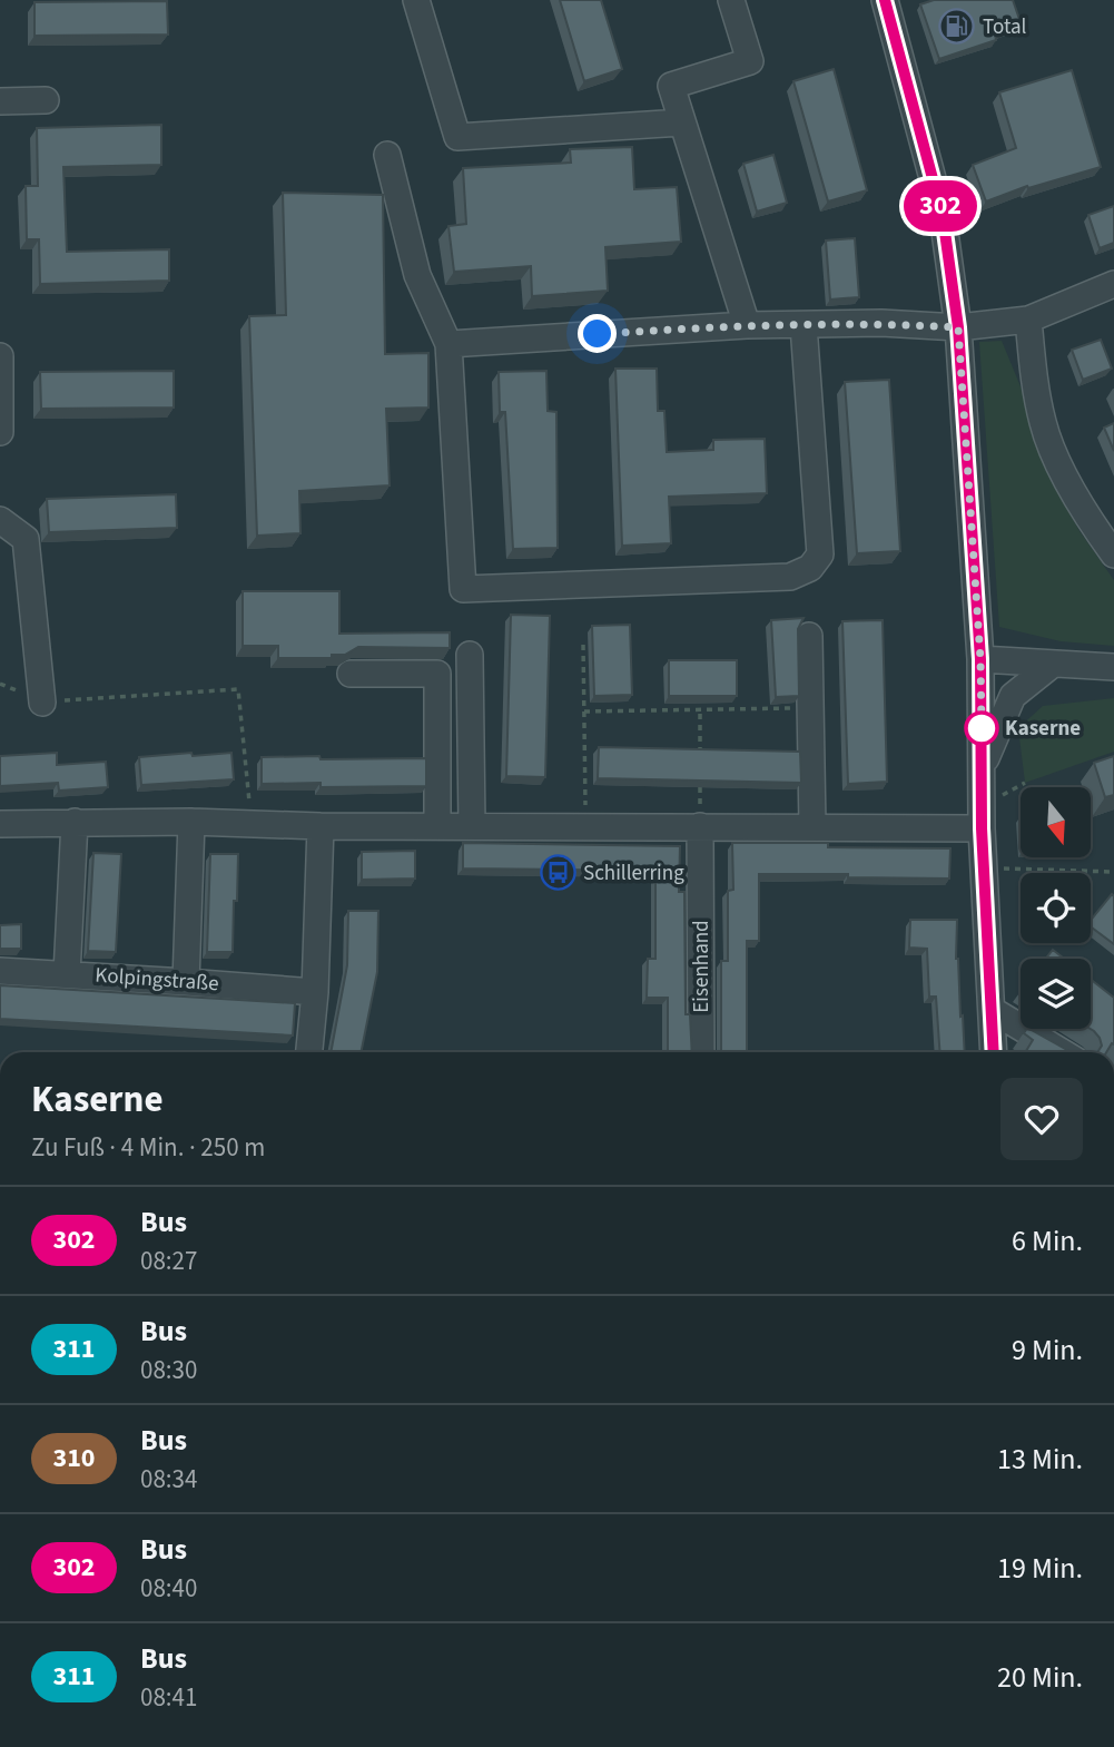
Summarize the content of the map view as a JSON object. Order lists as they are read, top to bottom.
{
  "streets": {
    "street": ["Eisenhand", "Kolpingstraße"]
  },
  "places": {
    "fuel station": ["Total"],
    "other": ["Kaserne"],
    "bus stop": ["Schillerring"]
  },
  "lines": ["bus line 302"],
  "north": "bottom",
  "page": {
    "on_map": "302",
    "heading": ["Kaserne", "Zu Fuß · 4 Min. · 250 m"],
    "list": [
      {
        "mark": "302",
        "name": "Bus",
        "note": "08:27",
        "value": "6 Min."
      },
      {
        "mark": "311",
        "name": "Bus",
        "note": "08:30",
        "value": "9 Min."
      },
      {
        "mark": "310",
        "name": "Bus",
        "note": "08:34",
        "value": "13 Min."
      },
      {
        "mark": "302",
        "name": "Bus",
        "note": "08:40",
        "value": "19 Min."
      },
      {
        "mark": "311",
        "name": "Bus",
        "note": "08:41",
        "value": "20 Min."
      }
    ]
  }
}
